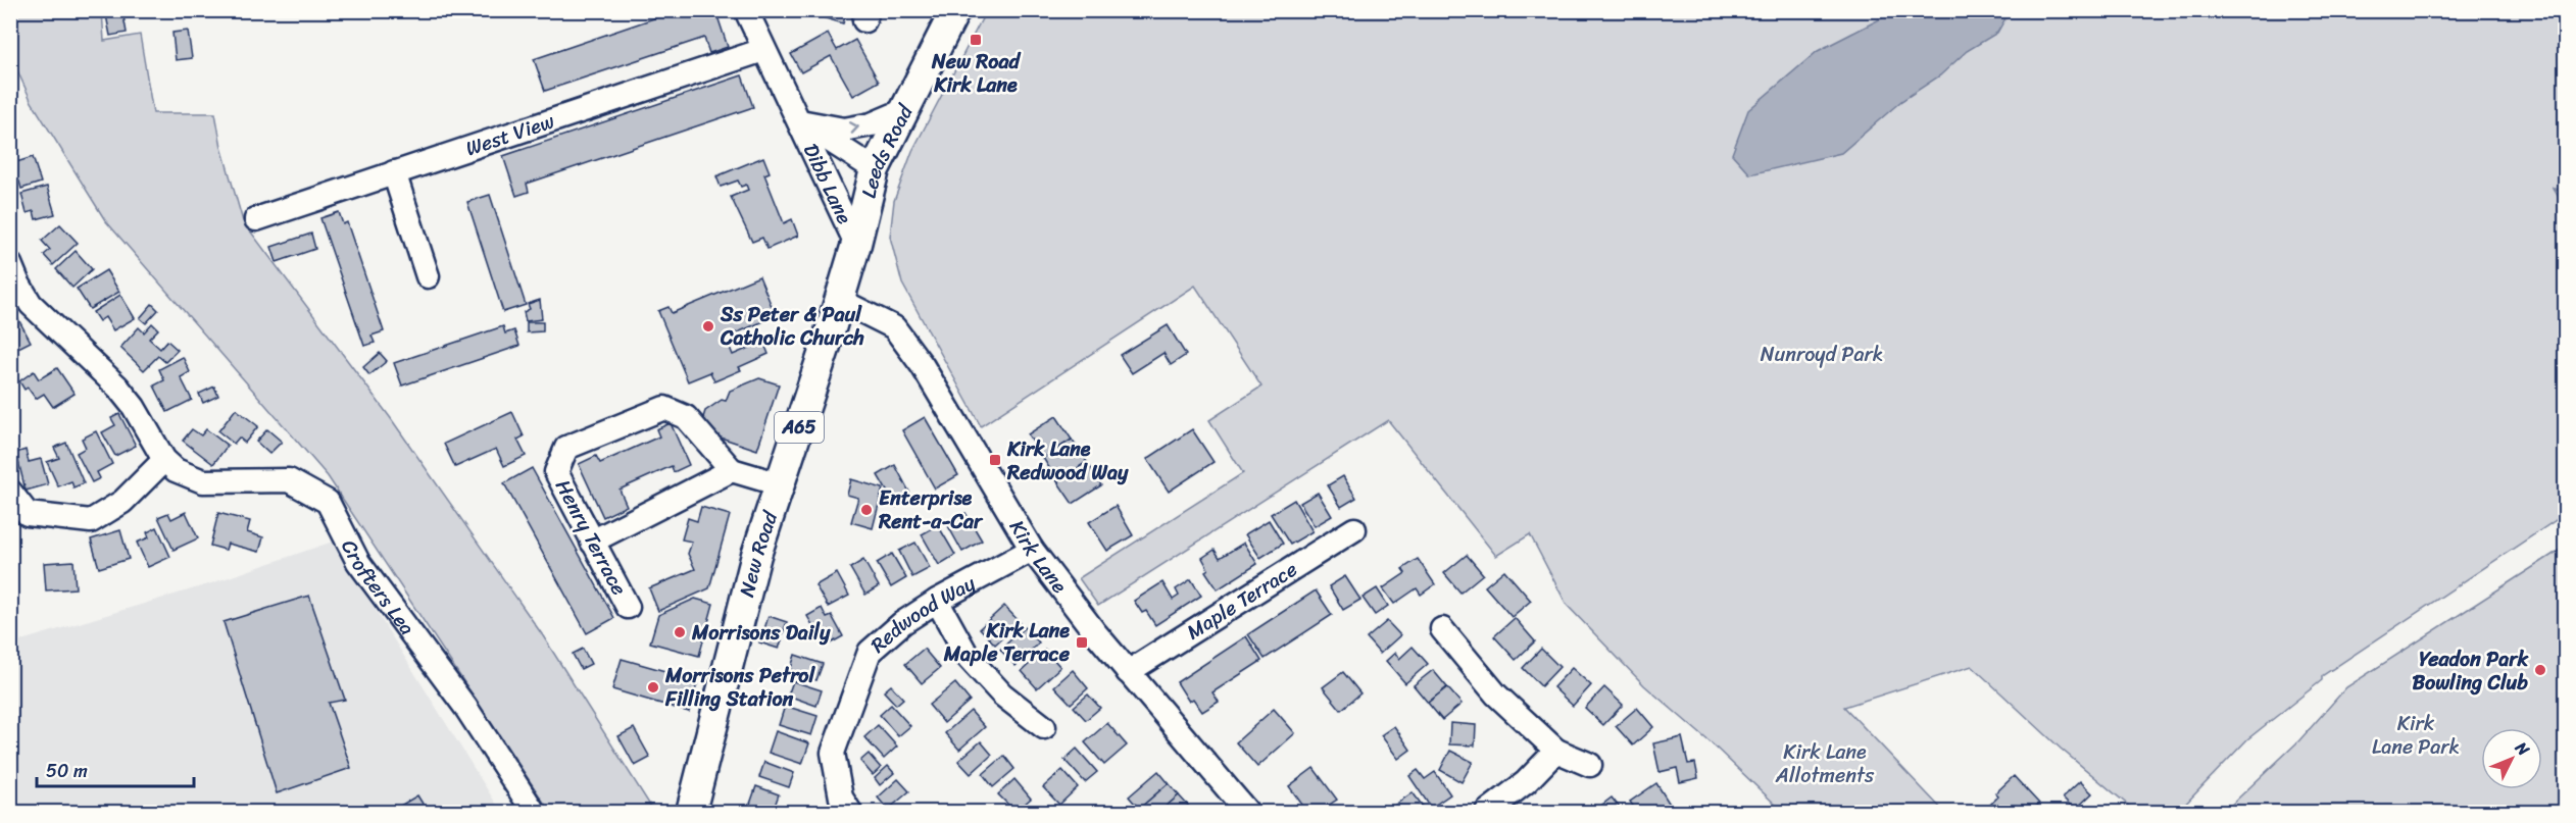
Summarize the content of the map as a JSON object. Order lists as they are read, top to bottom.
{
  "streets": {
    "main road": ["Leeds Road", "A65", "New Road"],
    "street": [
      "West View",
      "Dibb Lane",
      "Henry Terrace",
      "Kirk Lane",
      "Crofters Lea",
      "Maple Terrace",
      "Redwood Way"
    ]
  },
  "crossings": [
    ["West View", "Dibb Lane"],
    ["Leeds Road", "Dibb Lane"],
    ["Leeds Road", "New Road"],
    ["Leeds Road", "Kirk Lane"],
    ["New Road", "Kirk Lane"],
    ["Kirk Lane", "Maple Terrace"],
    ["Kirk Lane", "Redwood Way"]
  ],
  "parks": ["Nunroyd Park", "Kirk Lane Park", "Kirk Lane Allotments"],
  "places": {
    "transit": ["New Road Kirk Lane", "Kirk Lane Redwood Way", "Kirk Lane Maple Terrace"],
    "other": [
      "Ss Peter & Paul Catholic Church",
      "Enterprise Rent-a-Car",
      "Morrisons Daily",
      "Yeadon Park Bowling Club",
      "Morrisons Petrol Filling Station"
    ]
  },
  "scale_bar": "50 m",
  "north": "top right"
}
